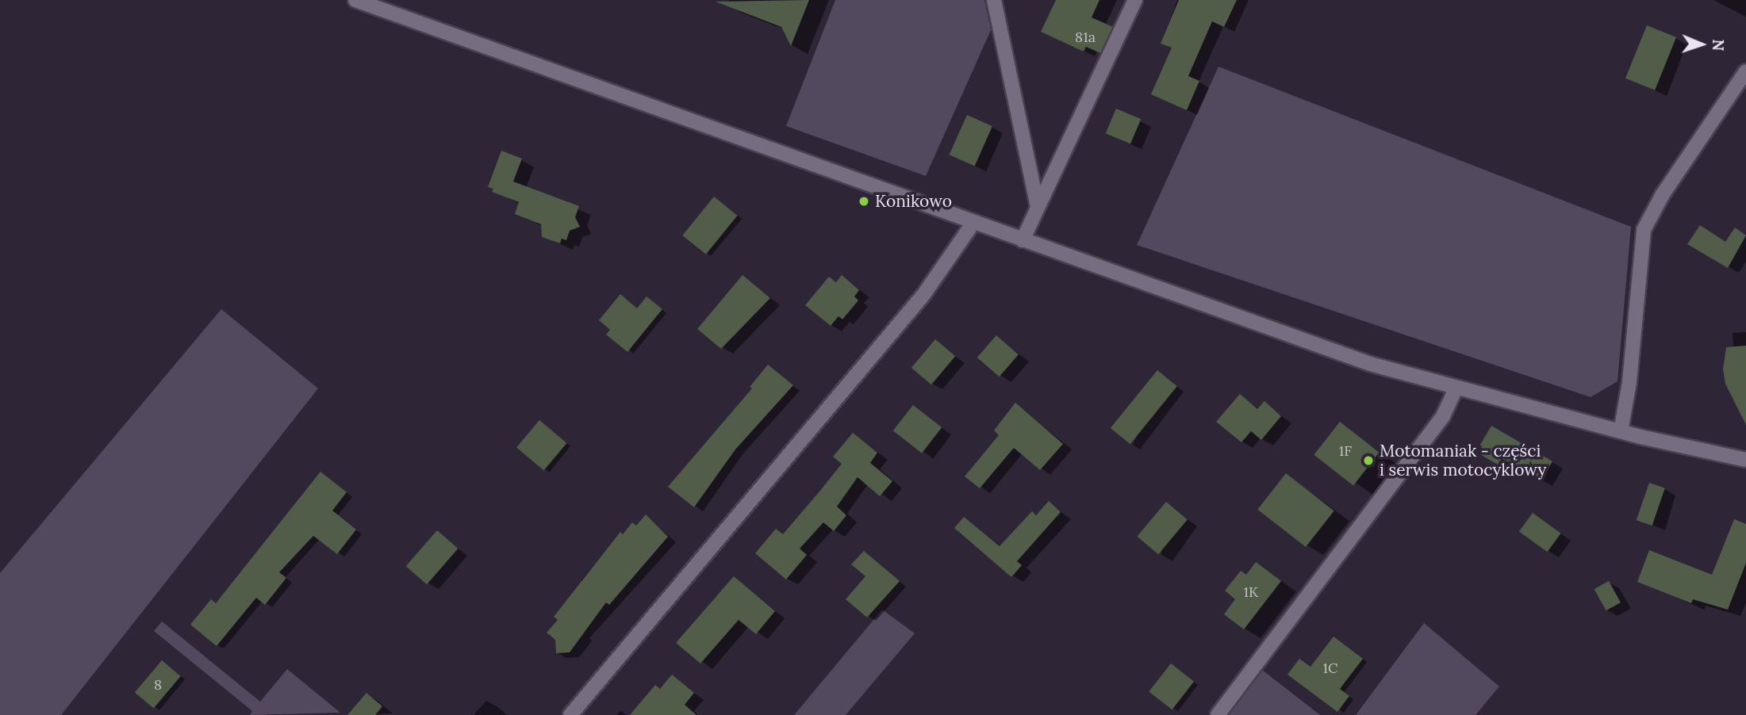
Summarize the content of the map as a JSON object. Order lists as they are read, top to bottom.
{
  "places": ["Konikowo", "Motomaniak - części i serwis motocyklowy"],
  "house_numbers": [
    "81a",
    "1F",
    "1K",
    "1C",
    "8"
  ],
  "north": "right"
}
